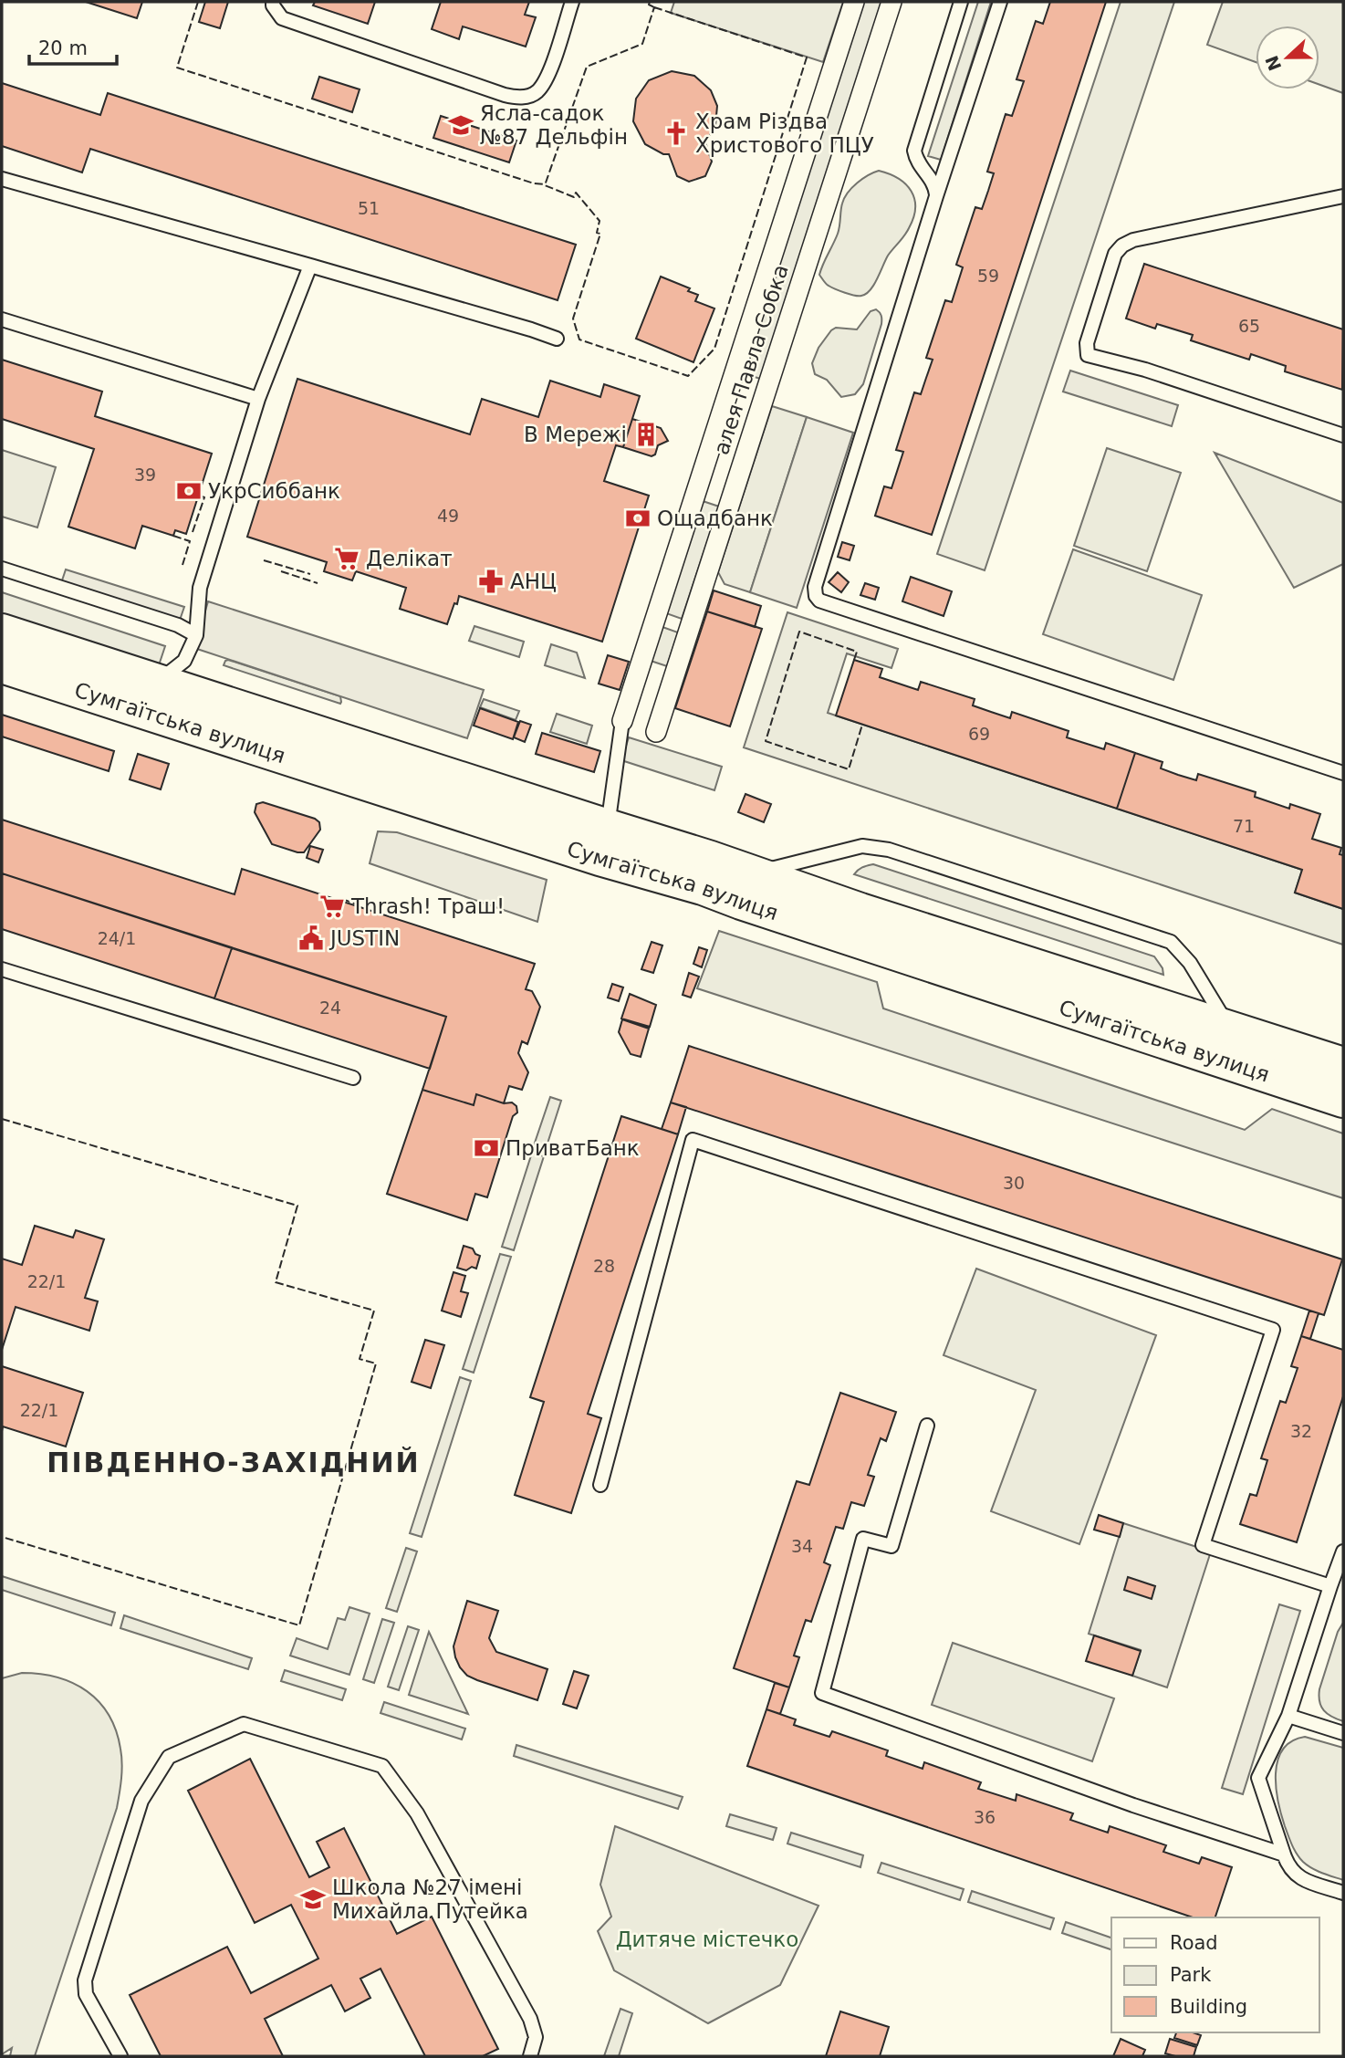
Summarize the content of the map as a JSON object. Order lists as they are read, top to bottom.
{
  "streets": {
    "main road": ["Сумгаїтська вулиця"],
    "street": ["алея Павла Собка"]
  },
  "districts": ["ПІВДЕННО-ЗАХІДНИЙ"],
  "parks": ["Дитяче містечко"],
  "places": {
    "school or university": ["Ясла-садок №87 Дельфін", "Школа №27 імені Михайла Путейка"],
    "church": ["Храм Різдва Христового ПЦУ"],
    "building": ["В Мережі"],
    "bank": ["УкрСиббанк", "Ощадбанк", "ПриватБанк"],
    "supermarket": ["Делікат", "Thrash! Траш!"],
    "pharmacy": ["АНЦ"],
    "public building": ["JUSTIN"]
  },
  "house_numbers": [
    "51",
    "59",
    "65",
    "39",
    "49",
    "69",
    "71",
    "24/1",
    "24",
    "30",
    "28",
    "22/1",
    "22/1",
    "32",
    "34",
    "36"
  ],
  "legend": ["Road", "Park", "Building"],
  "scale_bar": "20 m",
  "north": "left"
}
